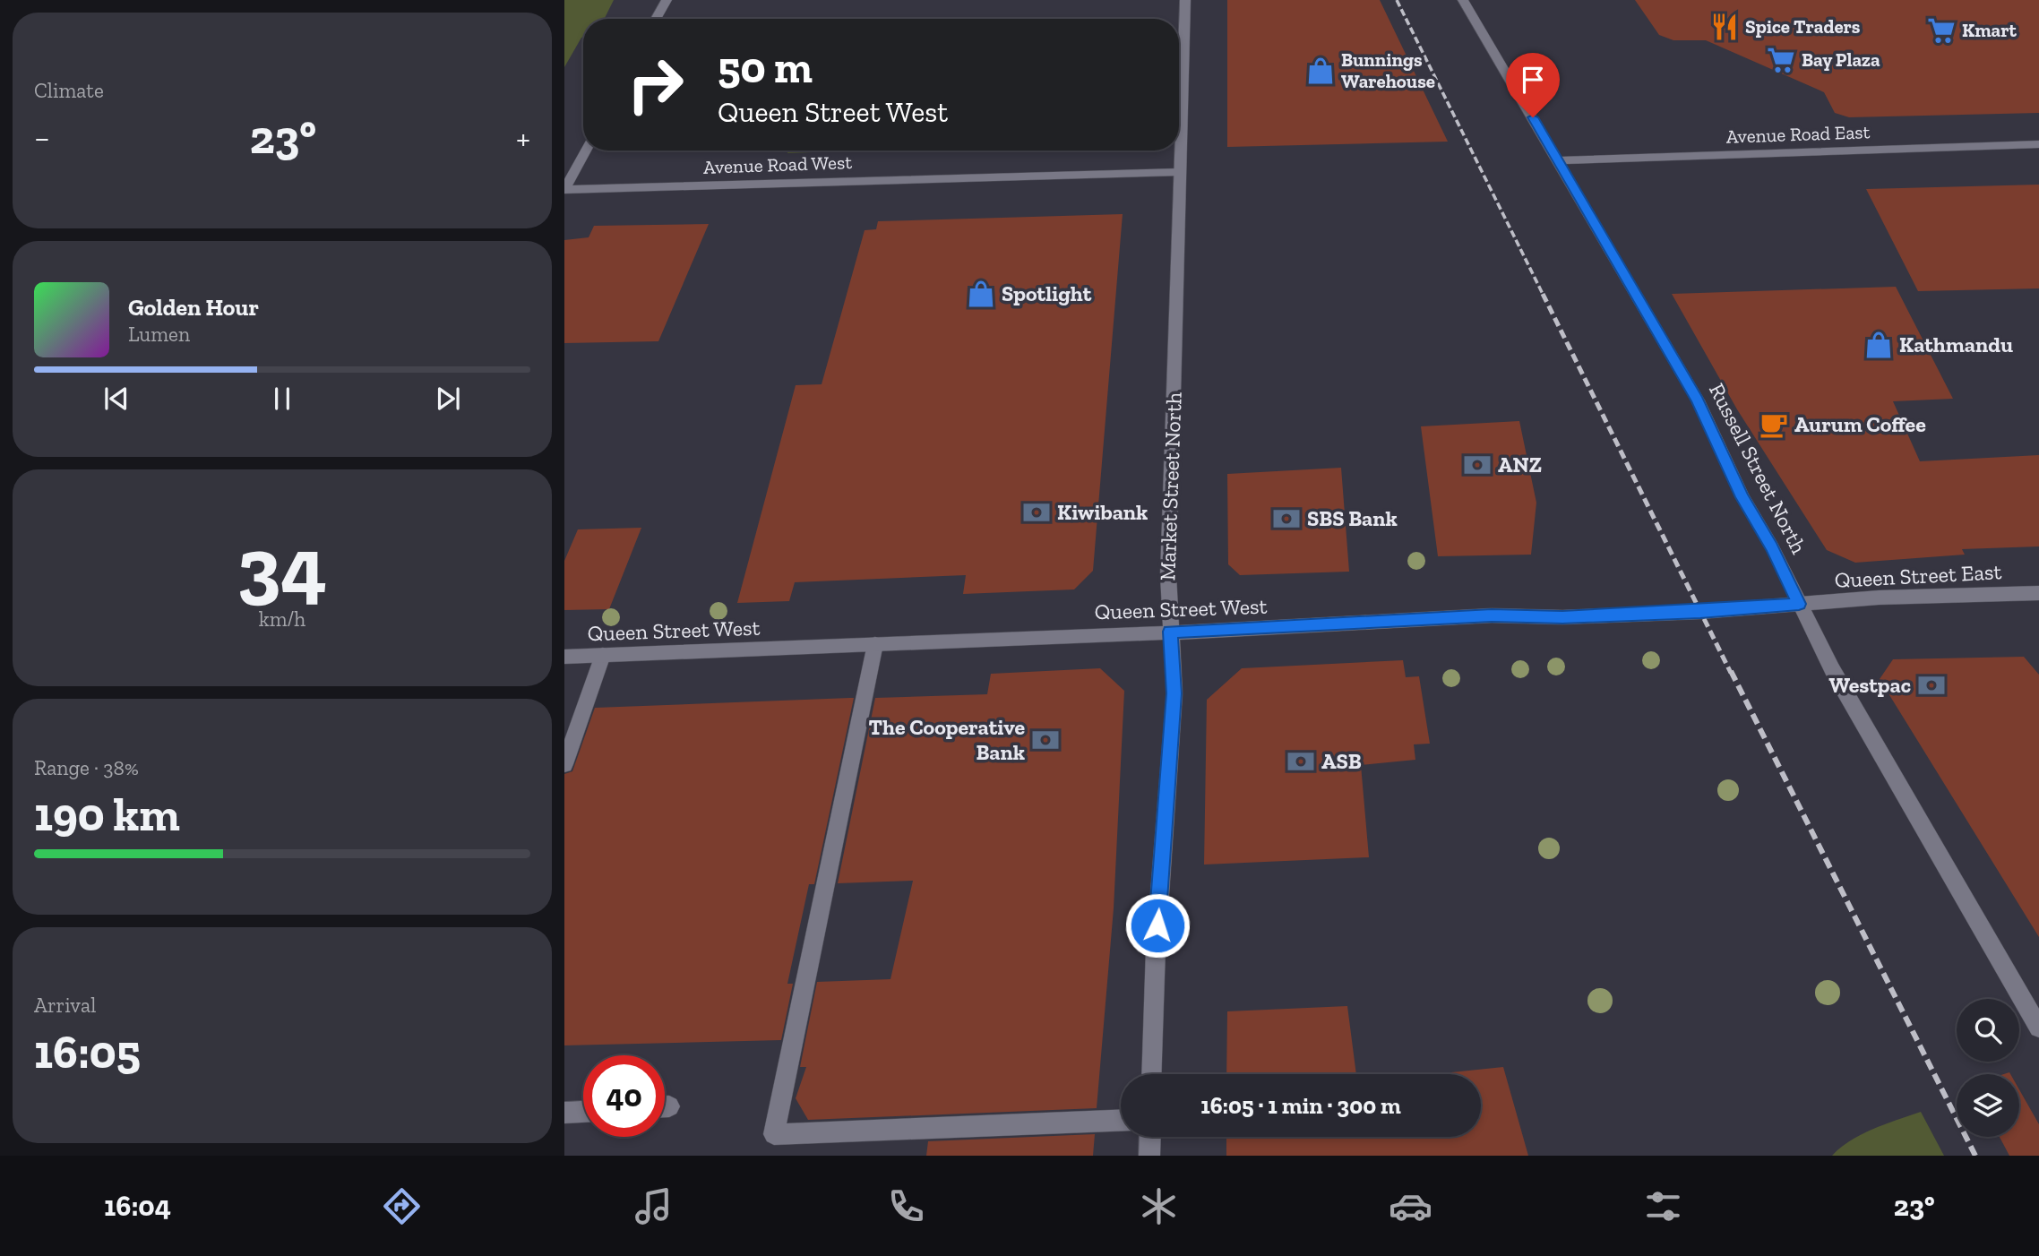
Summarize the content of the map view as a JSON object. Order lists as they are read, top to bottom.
{
  "streets": {
    "street": [
      "Avenue Road East",
      "Avenue Road West",
      "Russell Street North",
      "Market Street North",
      "Queen Street East",
      "Queen Street West"
    ]
  },
  "crossings": [
    ["Avenue Road East", "Russell Street North"],
    ["Avenue Road West", "Market Street North"],
    ["Russell Street North", "Queen Street East"],
    ["Russell Street North", "Queen Street West"],
    ["Market Street North", "Queen Street West"],
    ["Queen Street East", "Queen Street West"]
  ],
  "places": {
    "restaurant": ["Spice Traders"],
    "supermarket": ["Kmart", "Bay Plaza"],
    "shop": ["Bunnings Warehouse", "Spotlight", "Kathmandu"],
    "cafe": ["Aurum Coffee"],
    "bank": [
      "ANZ",
      "Kiwibank",
      "SBS Bank",
      "Westpac",
      "The Cooperative Bank",
      "ASB"
    ]
  },
  "page": {
    "tile": [
      "Climate",
      ["34", "km/h"],
      ["Range · 38%", "190 km"],
      ["Arrival", "16:05"]
    ],
    "turn": ["50 m", "Queen Street West"],
    "heat": ["−", "23°", "+"],
    "song": ["Golden Hour", "Lumen"],
    "limit": "40",
    "trip": "16:05 · 1 min · 300 m",
    "tabs": ["16:04", "23°"]
  }
}
